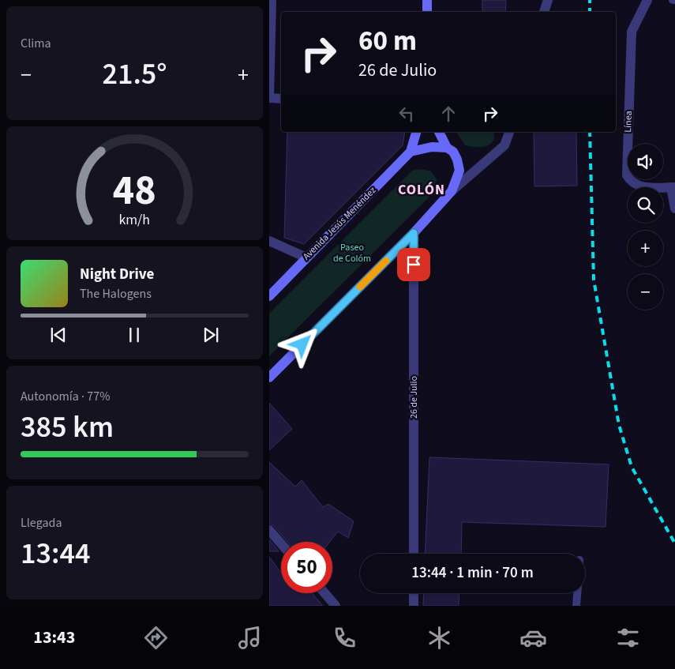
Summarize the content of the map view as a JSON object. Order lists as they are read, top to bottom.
{
  "streets": {
    "main road": ["Avenida Jesús Menéndez"],
    "street": ["Línea", "26 de Julio"]
  },
  "districts": ["COLÓN"],
  "parks": ["Paseo de Colóm"],
  "page": {
    "tile": [
      "Clima",
      ["Autonomía · 77%", "385 km"],
      ["Llegada", "13:44"]
    ],
    "turn": ["60 m", "26 de Julio"],
    "heat": ["−", "21.5°", "+"],
    "map_buttons": ["+", "−"],
    "song": ["Night Drive", "The Halogens"],
    "limit": "50",
    "trip": "13:44 · 1 min · 70 m",
    "tabs": "13:43",
    "gauge": ["48", "km/h"]
  }
}
